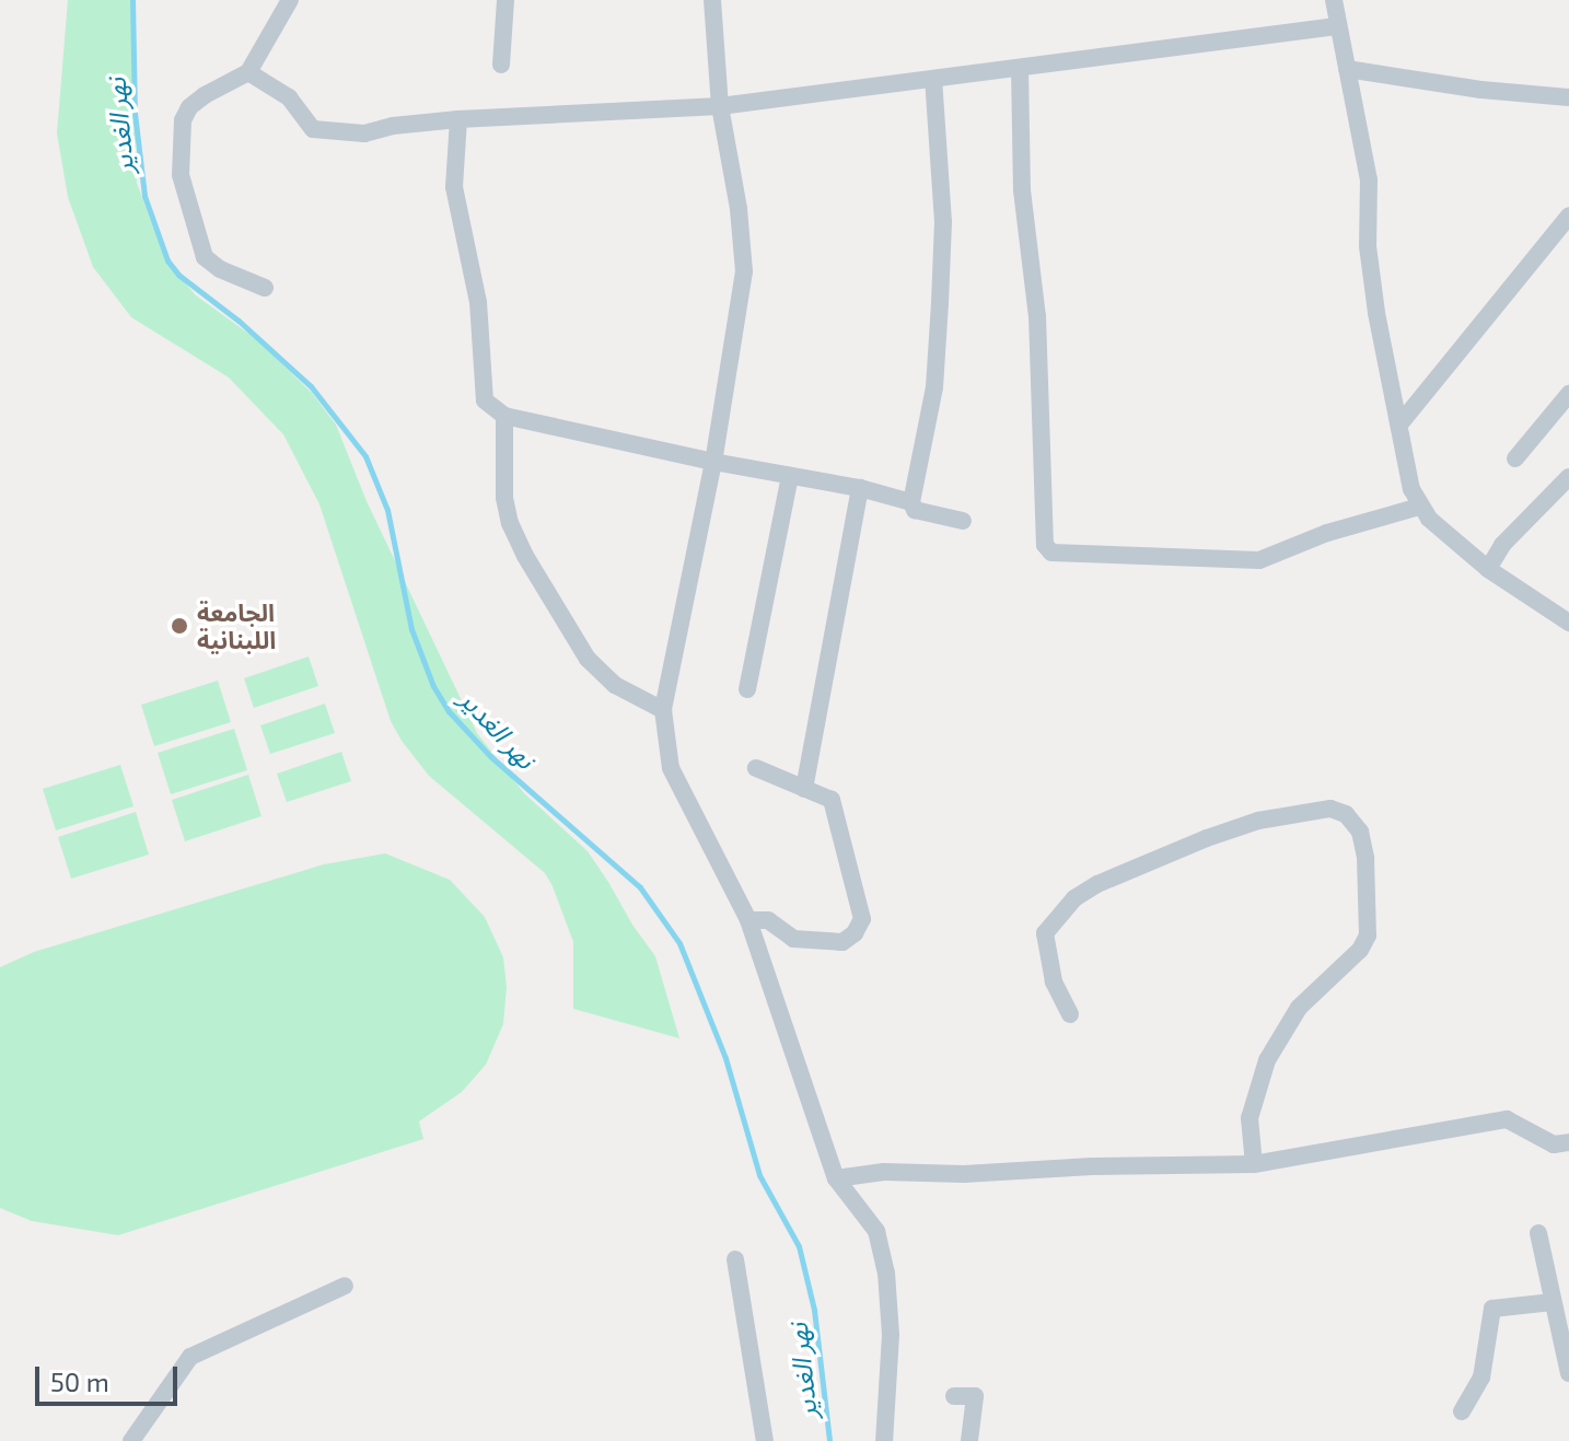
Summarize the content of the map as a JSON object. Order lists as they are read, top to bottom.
{
  "water": ["نهر الغدير"],
  "places": ["الجامعة اللبنانية"],
  "scale_bar": "50 m"
}
